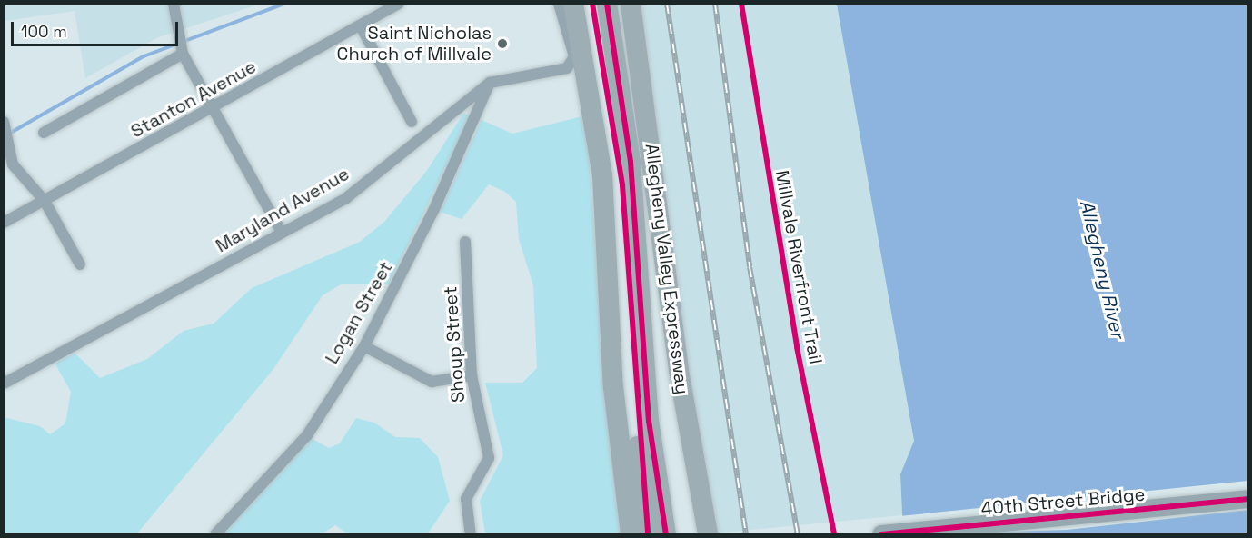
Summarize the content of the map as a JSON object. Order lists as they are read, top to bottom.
{
  "streets": {
    "highway": ["Allegheny Valley Expressway"],
    "main road": ["40th Street Bridge"],
    "street": [
      "Stanton Avenue",
      "Maryland Avenue",
      "Logan Street",
      "Shoup Street"
    ],
    "cycle path": ["Millvale Riverfront Trail"]
  },
  "crossings": [
    ["Maryland Avenue", "Logan Street"]
  ],
  "water": ["Allegheny River"],
  "places": ["Saint Nicholas Church of Millvale"],
  "scale_bar": "100 m"
}
